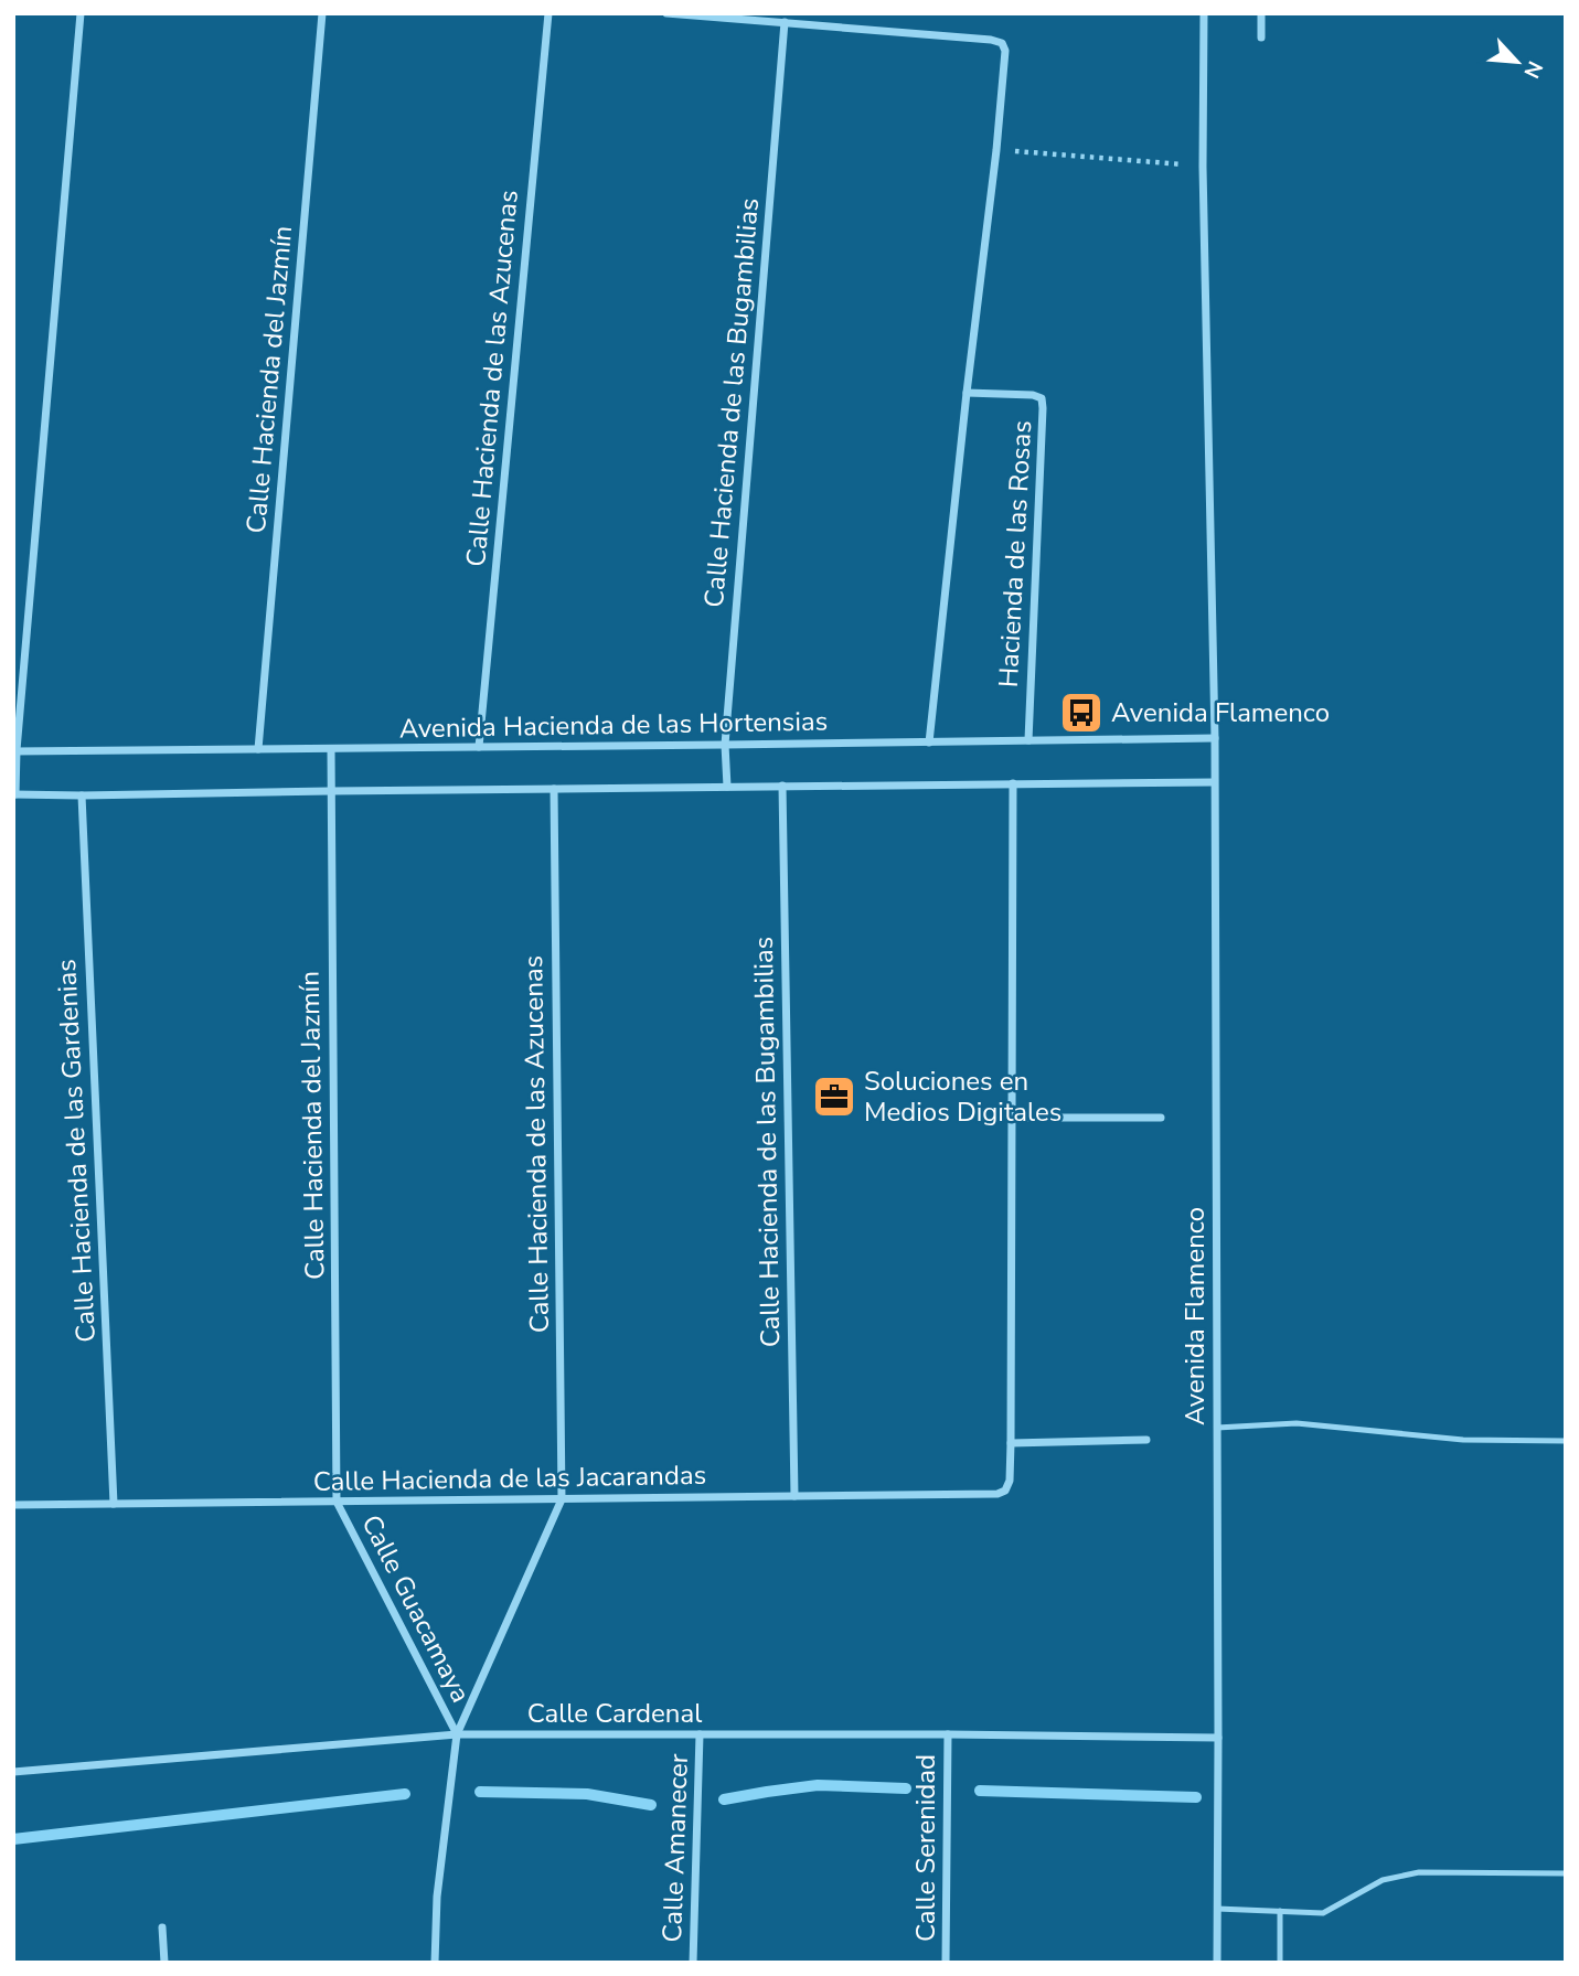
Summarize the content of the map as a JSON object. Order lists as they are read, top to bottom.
{
  "streets": {
    "street": [
      "Calle Hacienda de las Azucenas",
      "Calle Hacienda del Jazmín",
      "Calle Hacienda de las Bugambilias",
      "Hacienda de las Rosas",
      "Avenida Hacienda de las Hortensias",
      "Calle Hacienda de las Gardenias",
      "Avenida Flamenco",
      "Calle Hacienda de las Jacarandas",
      "Calle Guacamaya",
      "Calle Cardenal",
      "Calle Amanecer",
      "Calle Serenidad"
    ]
  },
  "crossings": [
    ["Calle Hacienda de las Azucenas", "Avenida Hacienda de las Hortensias"],
    ["Calle Hacienda de las Azucenas", "Calle Hacienda de las Jacarandas"],
    ["Calle Hacienda de las Azucenas", "Calle Guacamaya"],
    ["Calle Hacienda del Jazmín", "Avenida Hacienda de las Hortensias"],
    ["Calle Hacienda del Jazmín", "Calle Hacienda de las Jacarandas"],
    ["Calle Hacienda del Jazmín", "Calle Guacamaya"],
    ["Calle Hacienda de las Bugambilias", "Avenida Hacienda de las Hortensias"],
    ["Calle Hacienda de las Bugambilias", "Calle Hacienda de las Jacarandas"],
    ["Hacienda de las Rosas", "Avenida Hacienda de las Hortensias"],
    ["Avenida Hacienda de las Hortensias", "Avenida Flamenco"],
    ["Calle Hacienda de las Gardenias", "Calle Hacienda de las Jacarandas"],
    ["Avenida Flamenco", "Calle Cardenal"],
    ["Calle Hacienda de las Jacarandas", "Calle Guacamaya"],
    ["Calle Guacamaya", "Calle Cardenal"],
    ["Calle Cardenal", "Calle Amanecer"],
    ["Calle Cardenal", "Calle Serenidad"]
  ],
  "places": {
    "bus stop": ["Avenida Flamenco"],
    "office": ["Soluciones en Medios Digitales"]
  },
  "north": "bottom right"
}
